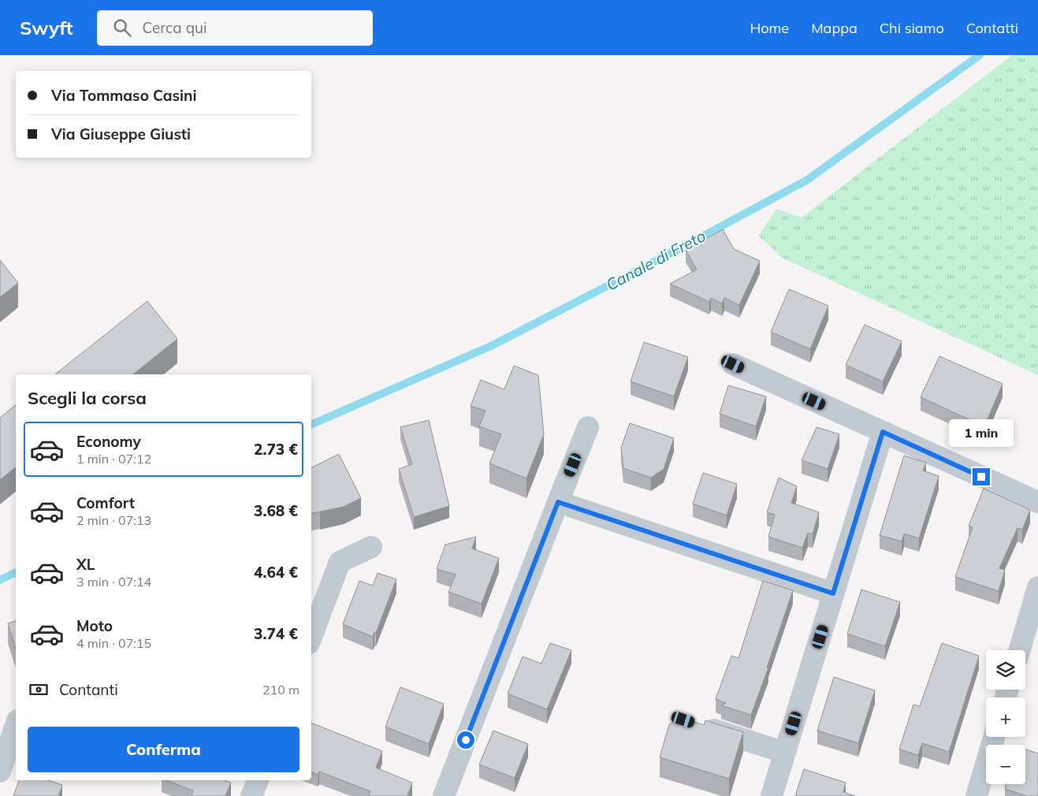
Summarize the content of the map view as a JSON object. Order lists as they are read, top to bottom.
{
  "water": ["Canale di Freto"],
  "page": {
    "header": "Swyft",
    "search": "Cerca qui",
    "nav": [
      "Home",
      "Mappa",
      "Chi siamo",
      "Contatti"
    ],
    "banner": ["Via Tommaso Casini", "Via Giuseppe Giusti"],
    "heading": "Scegli la corsa",
    "bubble": "1 min",
    "list": [
      {
        "name": "Economy",
        "note": "1 min · 07:12",
        "value": "2.73 €"
      },
      {
        "name": "Comfort",
        "note": "2 min · 07:13",
        "value": "3.68 €"
      },
      {
        "name": "XL",
        "note": "3 min · 07:14",
        "value": "4.64 €"
      },
      {
        "name": "Moto",
        "note": "4 min · 07:15",
        "value": "3.74 €"
      }
    ],
    "map_buttons": ["+", "−"],
    "pay": ["Contanti", "210 m"],
    "buttons": "Conferma"
  }
}
